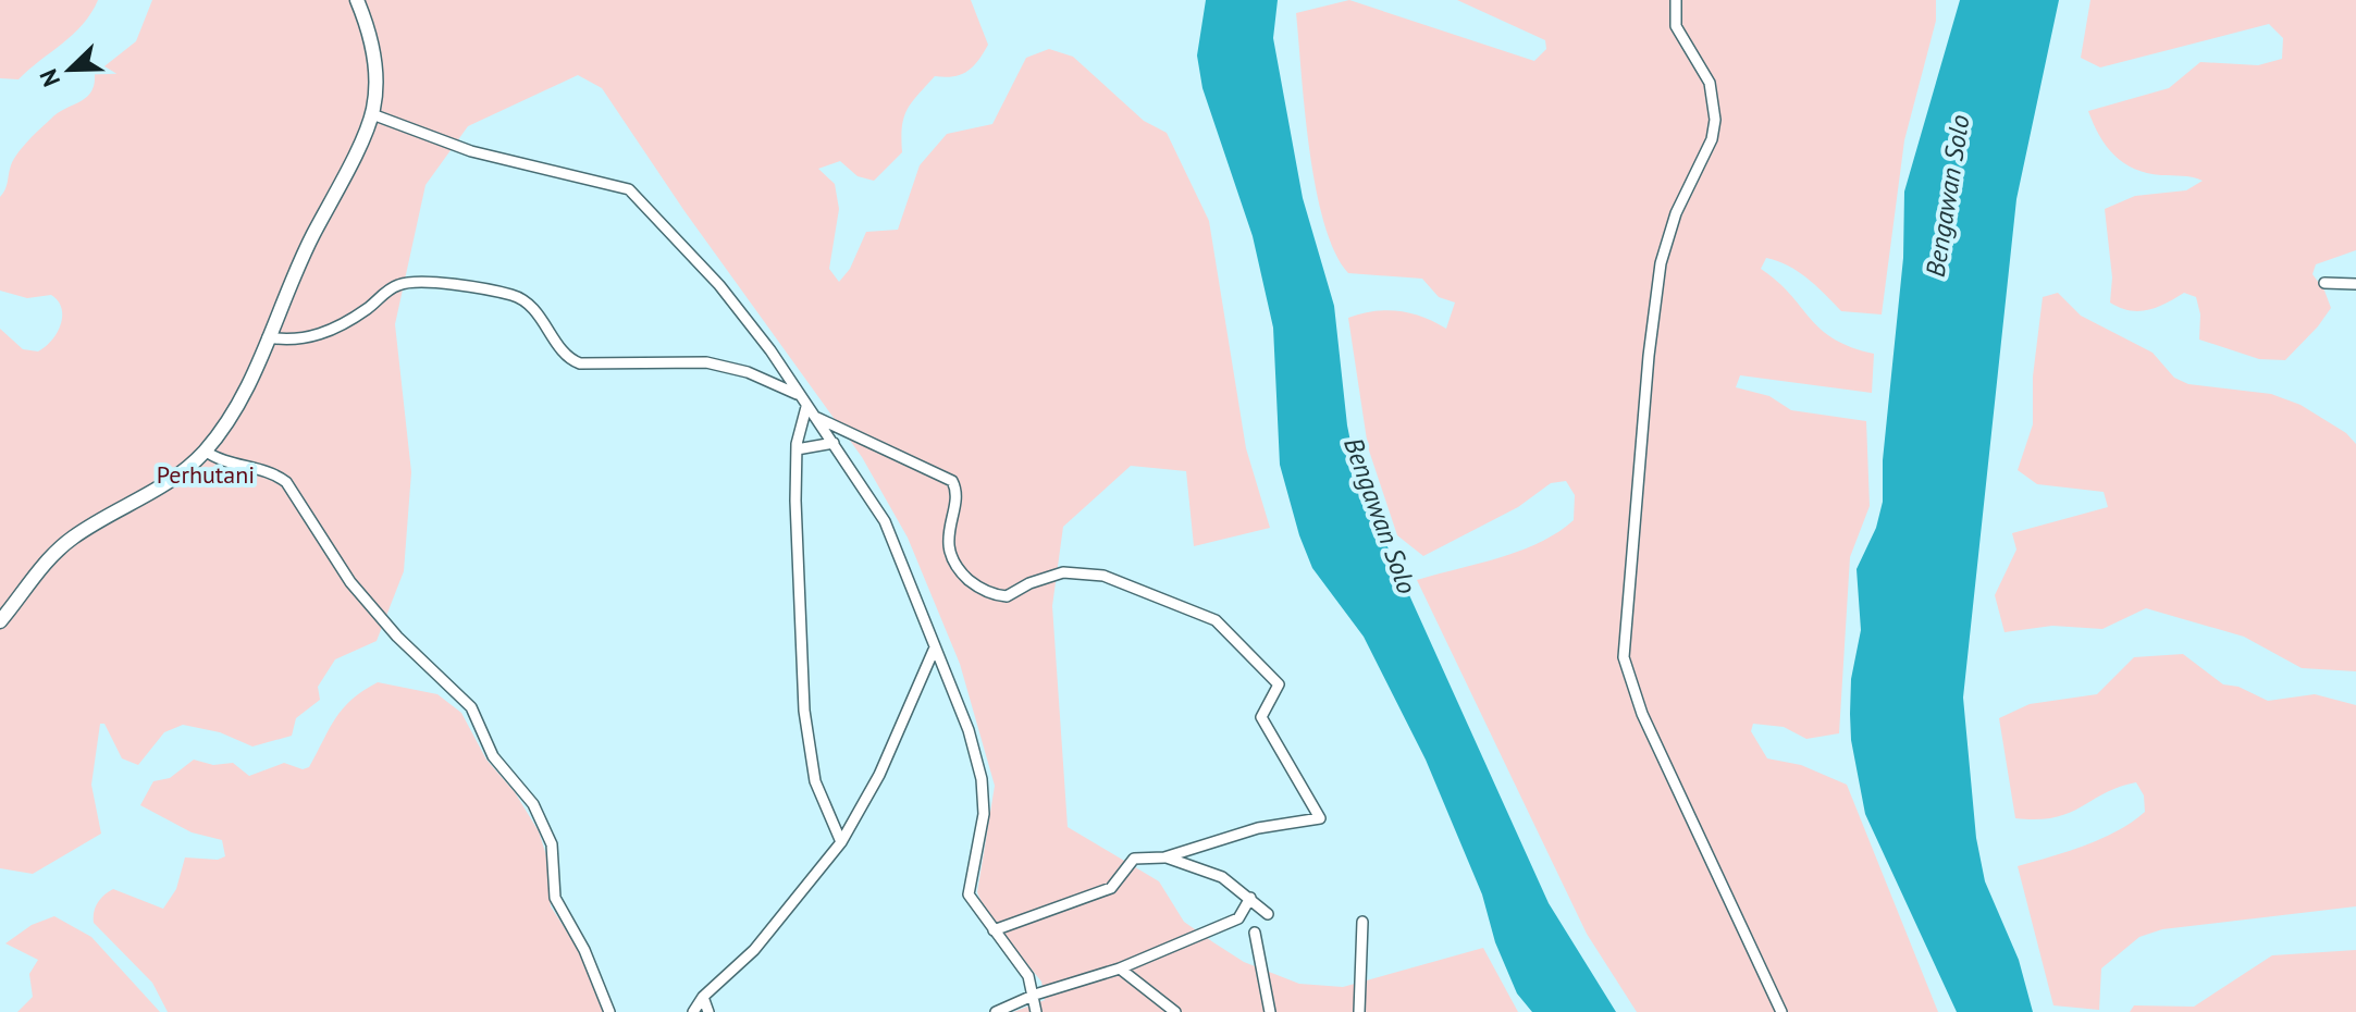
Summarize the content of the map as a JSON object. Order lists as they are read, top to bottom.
{
  "water": ["Bengawan Solo"],
  "parks": ["Perhutani"],
  "north": "bottom left"
}
